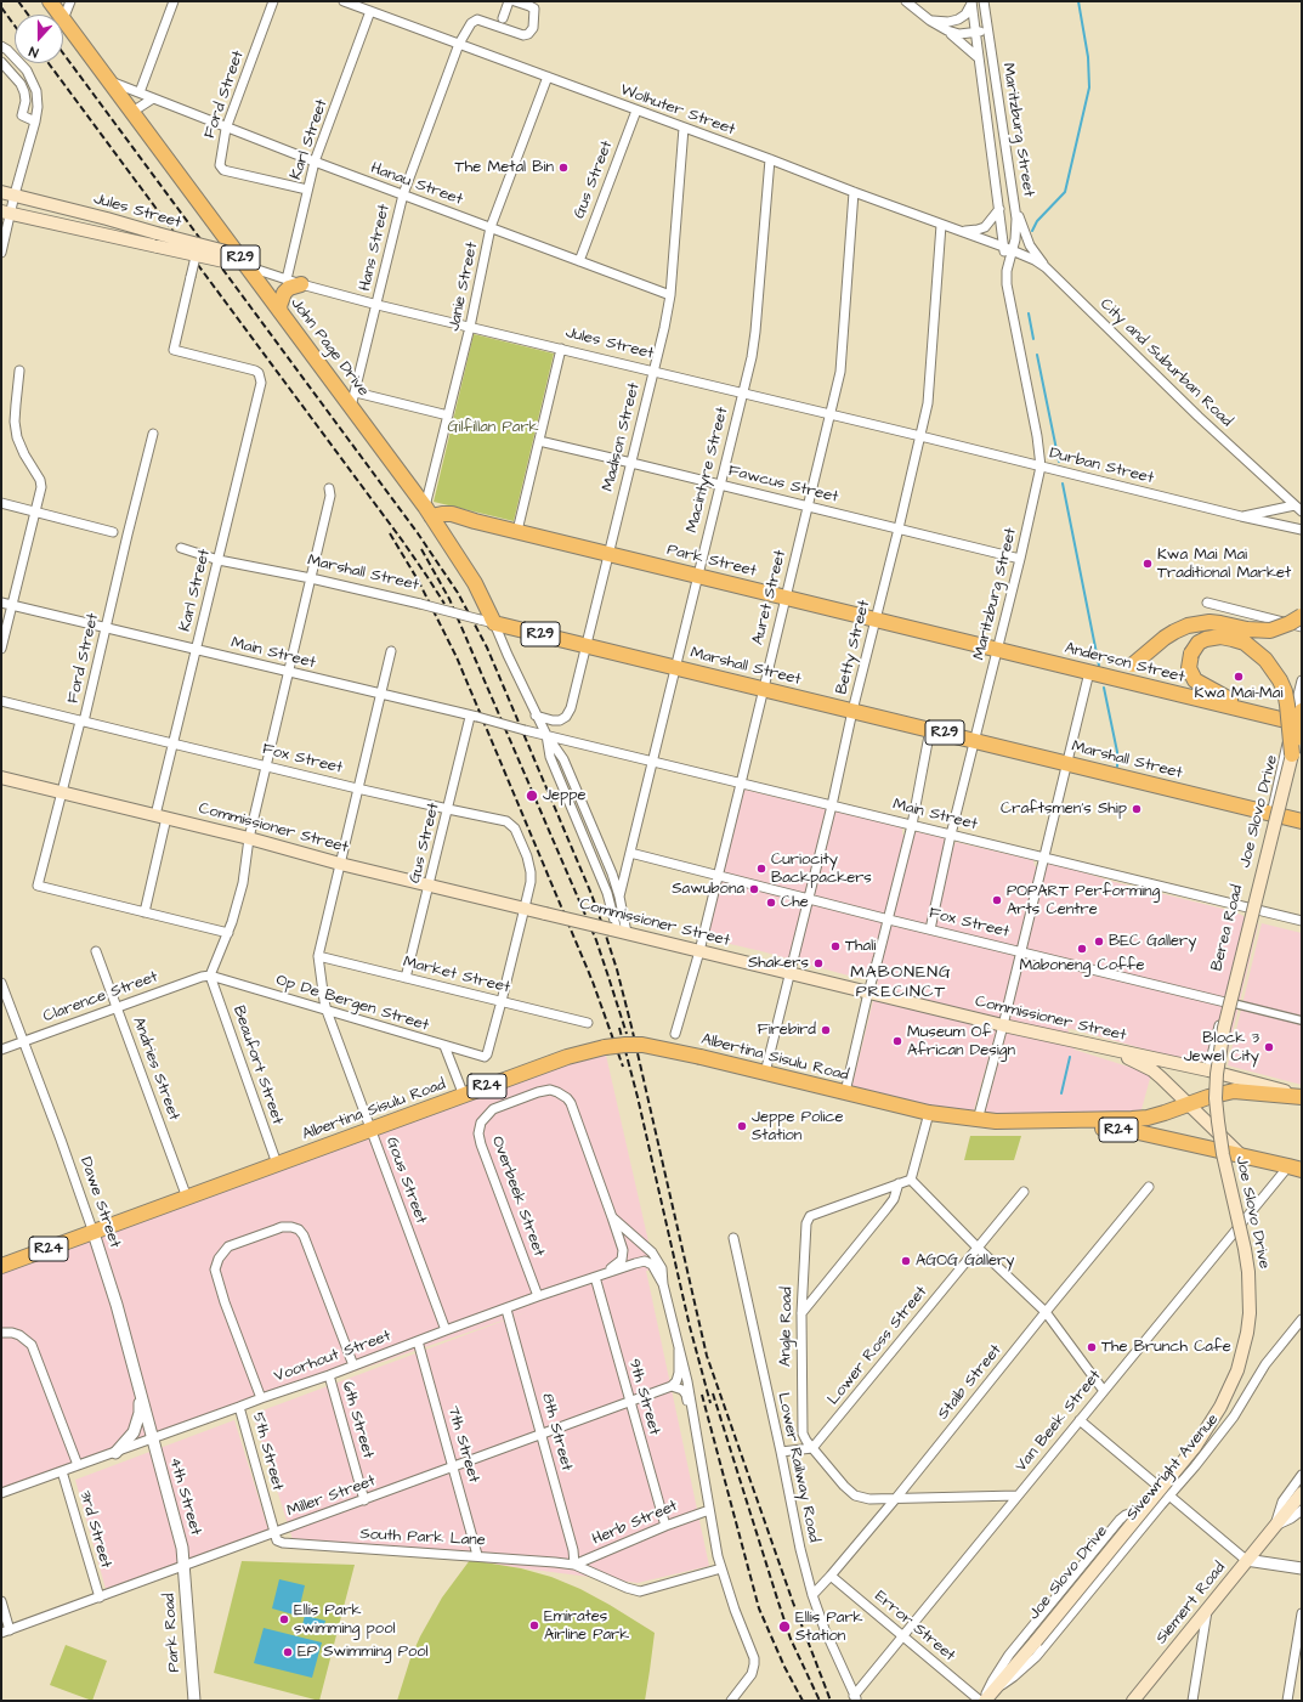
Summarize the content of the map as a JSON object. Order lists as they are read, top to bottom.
{
  "streets": {
    "main road": [
      "Jules Street",
      "R29",
      "John Page Drive",
      "Park Street",
      "Marshall Street",
      "Anderson Street",
      "Joe Slovo Drive",
      "Commissioner Street",
      "Albertina Sisulu Road",
      "R24",
      "Siemert Road"
    ],
    "street": [
      "Ford Street",
      "Wolhuter Street",
      "Maritzburg Street",
      "Karl Street",
      "Gus Street",
      "Hanau Street",
      "Hans Street",
      "Janie Street",
      "City and Suburban Road",
      "Madison Street",
      "Durban Street",
      "Macintyre Street",
      "Fawcus Street",
      "Auret Street",
      "Betty Street",
      "Main Street",
      "Fox Street",
      "Berea Road",
      "Market Street",
      "Clarence Street",
      "Op De Bergen Street",
      "Beaufort Street",
      "Andries Street",
      "Gous Street",
      "Overbeek Street",
      "Dawe Street",
      "Angle Road",
      "Lower Ross Street",
      "Voorhout Street",
      "Staib Street",
      "9th Street",
      "6th Street",
      "Van Beek Street",
      "8th Street",
      "7th Street",
      "5th Street",
      "Lower Railway Road",
      "Sivewright Avenue",
      "4th Street",
      "Miller Street",
      "Herb Street",
      "3rd Street",
      "South Park Lane",
      "Error Street",
      "Park Road"
    ]
  },
  "crossings": [
    ["Ford Street", "Karl Street"],
    ["Ford Street", "Hanau Street"],
    ["Ford Street", "Main Street"],
    ["Ford Street", "Fox Street"],
    ["Ford Street", "Commissioner Street"],
    ["Wolhuter Street", "Maritzburg Street"],
    ["Wolhuter Street", "Karl Street"],
    ["Wolhuter Street", "Gus Street"],
    ["Wolhuter Street", "Hans Street"],
    ["Wolhuter Street", "Janie Street"],
    ["Wolhuter Street", "City and Suburban Road"],
    ["Wolhuter Street", "Madison Street"],
    ["Wolhuter Street", "Macintyre Street"],
    ["Wolhuter Street", "Auret Street"],
    ["Wolhuter Street", "Betty Street"],
    ["Maritzburg Street", "City and Suburban Road"],
    ["Maritzburg Street", "Durban Street"],
    ["Maritzburg Street", "Fawcus Street"],
    ["Maritzburg Street", "Marshall Street"],
    ["Maritzburg Street", "Main Street"],
    ["Maritzburg Street", "Anderson Street"],
    ["Maritzburg Street", "Fox Street"],
    ["Karl Street", "Hanau Street"],
    ["Karl Street", "Jules Street"],
    ["Karl Street", "Marshall Street"],
    ["Karl Street", "Main Street"],
    ["Karl Street", "Fox Street"],
    ["Karl Street", "Commissioner Street"],
    ["Gus Street", "Hanau Street"],
    ["Gus Street", "Main Street"],
    ["Gus Street", "Fox Street"],
    ["Gus Street", "Commissioner Street"],
    ["Gus Street", "Market Street"],
    ["Hanau Street", "Hans Street"],
    ["Hanau Street", "Janie Street"],
    ["Hanau Street", "John Page Drive"],
    ["Hanau Street", "Madison Street"],
    ["Jules Street", "Hans Street"],
    ["Jules Street", "Janie Street"],
    ["Jules Street", "John Page Drive"],
    ["Jules Street", "Madison Street"],
    ["Jules Street", "Durban Street"],
    ["Jules Street", "Macintyre Street"],
    ["Jules Street", "Auret Street"],
    ["Jules Street", "Betty Street"],
    ["Hans Street", "John Page Drive"],
    ["Janie Street", "John Page Drive"],
    ["Janie Street", "Park Street"],
    ["John Page Drive", "Madison Street"],
    ["John Page Drive", "Macintyre Street"],
    ["John Page Drive", "Park Street"],
    ["John Page Drive", "Marshall Street"],
    ["John Page Drive", "Main Street"],
    ["John Page Drive", "Commissioner Street"],
    ["City and Suburban Road", "Durban Street"],
    ["Madison Street", "Fawcus Street"],
    ["Madison Street", "Park Street"],
    ["Madison Street", "Marshall Street"],
    ["Macintyre Street", "Fawcus Street"],
    ["Macintyre Street", "Park Street"],
    ["Macintyre Street", "Marshall Street"],
    ["Macintyre Street", "Main Street"],
    ["Macintyre Street", "Fox Street"],
    ["Fawcus Street", "Auret Street"],
    ["Fawcus Street", "Betty Street"],
    ["Park Street", "Auret Street"],
    ["Park Street", "Betty Street"],
    ["Park Street", "Anderson Street"],
    ["Marshall Street", "Auret Street"],
    ["Marshall Street", "Betty Street"],
    ["Marshall Street", "Berea Road"],
    ["Auret Street", "Main Street"],
    ["Auret Street", "Fox Street"],
    ["Auret Street", "Commissioner Street"],
    ["Betty Street", "Main Street"],
    ["Betty Street", "Fox Street"],
    ["Betty Street", "Commissioner Street"],
    ["Betty Street", "Albertina Sisulu Road"],
    ["Main Street", "Berea Road"],
    ["Anderson Street", "Berea Road"],
    ["Fox Street", "Commissioner Street"],
    ["Fox Street", "Berea Road"],
    ["Joe Slovo Drive", "Sivewright Avenue"],
    ["Commissioner Street", "Berea Road"],
    ["Commissioner Street", "Albertina Sisulu Road"],
    ["Market Street", "Op De Bergen Street"],
    ["Market Street", "Gous Street"],
    ["Clarence Street", "Op De Bergen Street"],
    ["Clarence Street", "Beaufort Street"],
    ["Clarence Street", "Andries Street"],
    ["Clarence Street", "Dawe Street"],
    ["Op De Bergen Street", "Beaufort Street"],
    ["Op De Bergen Street", "Gous Street"],
    ["Albertina Sisulu Road", "Beaufort Street"],
    ["Albertina Sisulu Road", "Andries Street"],
    ["Albertina Sisulu Road", "Gous Street"],
    ["Albertina Sisulu Road", "Dawe Street"],
    ["Albertina Sisulu Road", "Van Beek Street"],
    ["Gous Street", "Voorhout Street"],
    ["Overbeek Street", "Voorhout Street"],
    ["Dawe Street", "Voorhout Street"],
    ["Dawe Street", "4th Street"],
    ["Angle Road", "Lower Ross Street"],
    ["Angle Road", "Staib Street"],
    ["Angle Road", "Van Beek Street"],
    ["Voorhout Street", "9th Street"],
    ["Voorhout Street", "6th Street"],
    ["Voorhout Street", "8th Street"],
    ["Voorhout Street", "7th Street"],
    ["Voorhout Street", "5th Street"],
    ["Voorhout Street", "4th Street"],
    ["Voorhout Street", "3rd Street"],
    ["Staib Street", "Lower Railway Road"],
    ["Staib Street", "Error Street"],
    ["9th Street", "Miller Street"],
    ["9th Street", "Herb Street"],
    ["6th Street", "Miller Street"],
    ["Van Beek Street", "Lower Railway Road"],
    ["Van Beek Street", "Error Street"],
    ["8th Street", "Miller Street"],
    ["8th Street", "Herb Street"],
    ["8th Street", "South Park Lane"],
    ["7th Street", "Miller Street"],
    ["7th Street", "South Park Lane"],
    ["5th Street", "Miller Street"],
    ["5th Street", "South Park Lane"],
    ["4th Street", "Miller Street"],
    ["4th Street", "Park Road"],
    ["Miller Street", "3rd Street"],
    ["Miller Street", "South Park Lane"],
    ["Miller Street", "Park Road"],
    ["Herb Street", "South Park Lane"]
  ],
  "districts": ["MABONENG PRECINCT"],
  "parks": ["Gilfillan Park"],
  "places": [
    "The Metal Bin",
    "Kwa Mai Mai Traditional Market",
    "Kwa Mai-Mai",
    "Jeppe",
    "Craftsmen's Ship",
    "Curiocity Backpackers",
    "Sawubona",
    "POPART Performing Arts Centre",
    "Che",
    "BEC Gallery",
    "Thali",
    "Maboneng Coffe",
    "Shakers",
    "Firebird",
    "Museum Of African Design",
    "Block 3 Jewel City",
    "Jeppe Police Station",
    "AGOG Gallery",
    "The Brunch Cafe",
    "Ellis Park swimming pool",
    "Emirates Airline Park",
    "Ellis Park Station",
    "EP Swimming Pool"
  ],
  "north": "bottom"
}
